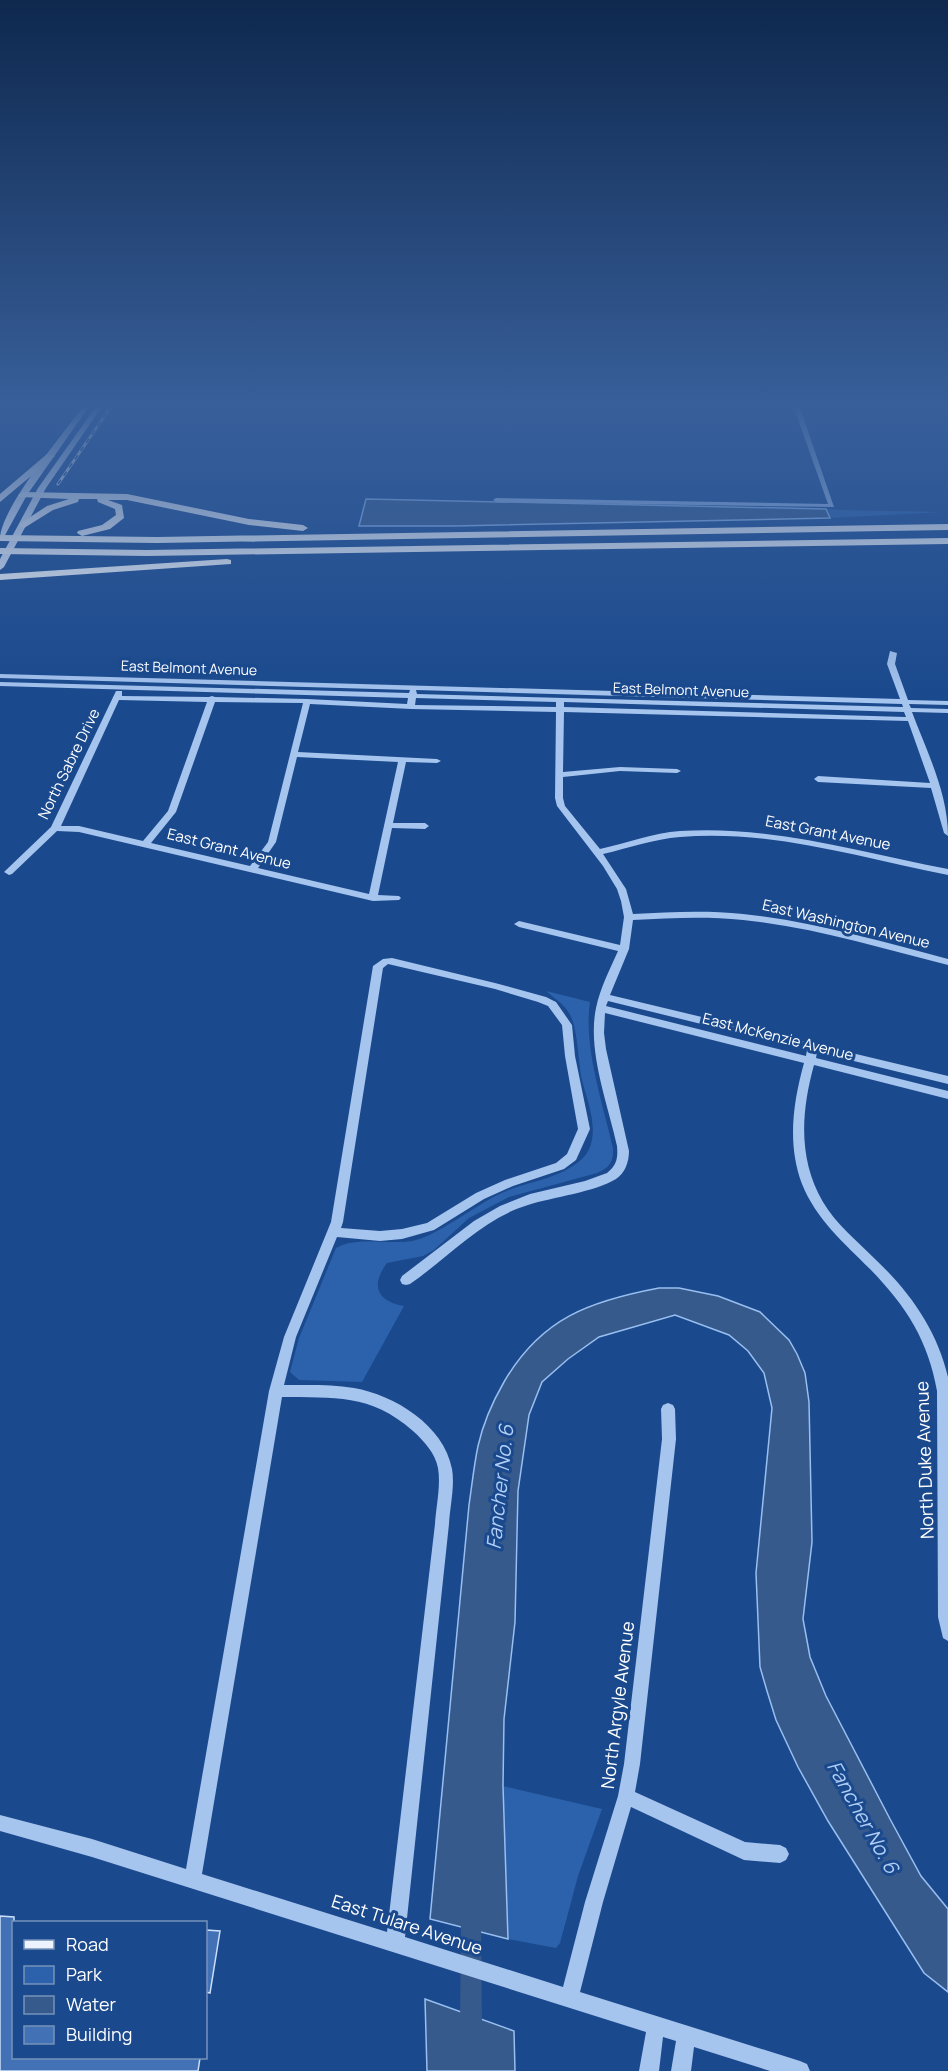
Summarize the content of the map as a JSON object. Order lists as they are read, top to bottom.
{
  "streets": {
    "street": [
      "East Belmont Avenue",
      "North Sabre Drive",
      "East Grant Avenue",
      "East Washington Avenue",
      "East McKenzie Avenue",
      "North Duke Avenue",
      "North Argyle Avenue",
      "East Tulare Avenue"
    ]
  },
  "crossings": [
    ["East Belmont Avenue", "North Sabre Drive"],
    ["North Sabre Drive", "East Grant Avenue"],
    ["East McKenzie Avenue", "North Duke Avenue"],
    ["North Argyle Avenue", "East Tulare Avenue"]
  ],
  "water": ["Fancher No. 6"],
  "legend": [
    "Road",
    "Park",
    "Water",
    "Building"
  ]
}
